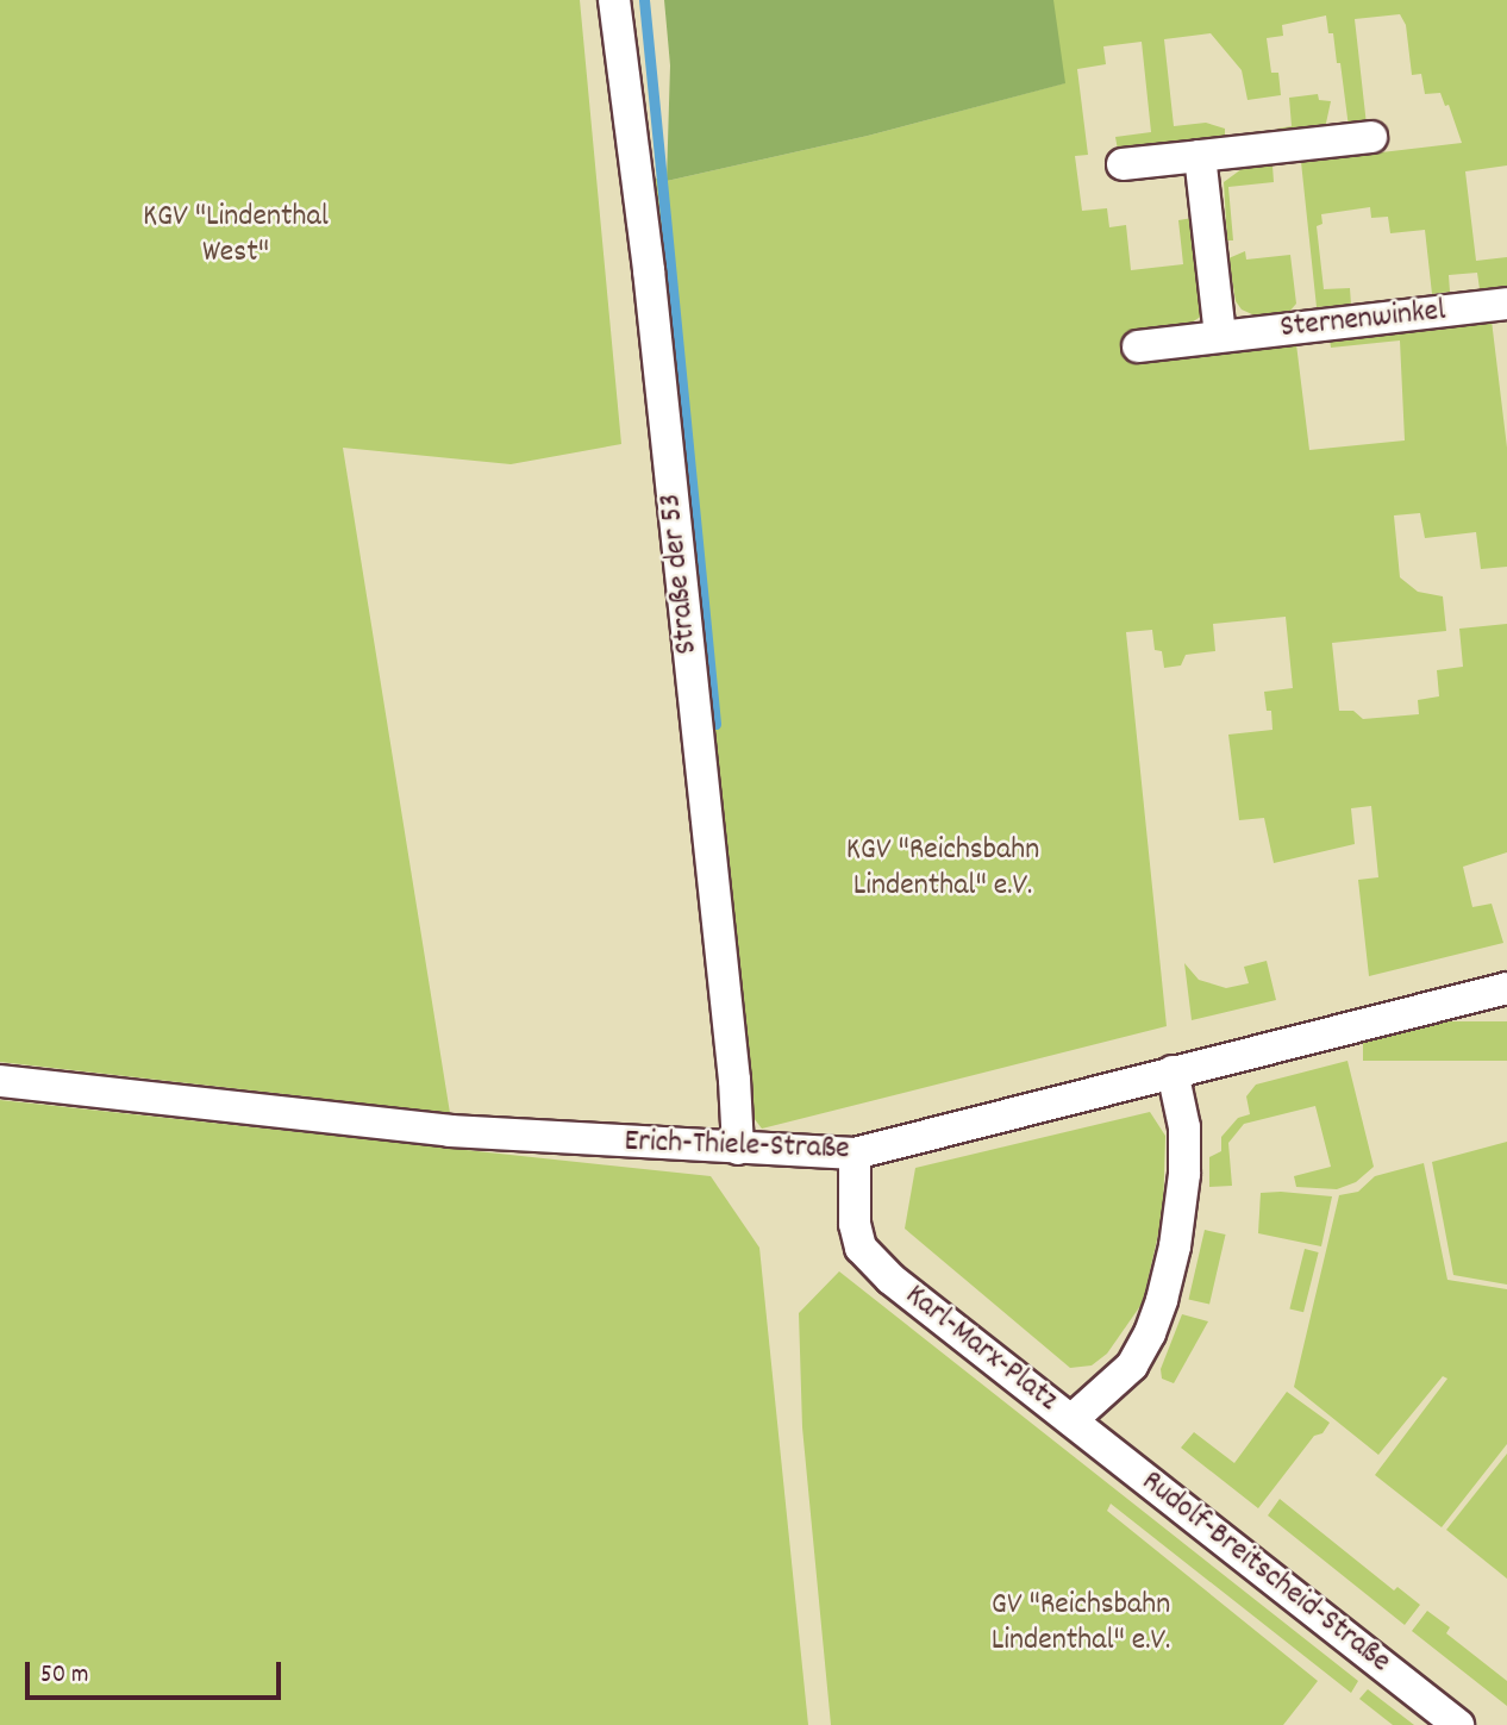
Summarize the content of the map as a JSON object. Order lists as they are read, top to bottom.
{
  "streets": {
    "street": [
      "Sternenwinkel",
      "Straße der 53",
      "Erich-Thiele-Straße",
      "Karl-Marx-Platz",
      "Rudolf-Breitscheid-Straße"
    ]
  },
  "crossings": [
    ["Straße der 53", "Erich-Thiele-Straße"],
    ["Erich-Thiele-Straße", "Karl-Marx-Platz"],
    ["Karl-Marx-Platz", "Rudolf-Breitscheid-Straße"]
  ],
  "parks": ["KGV \"Lindenthal West\"", "KGV \"Reichsbahn Lindenthal\" e.V.", "GV \"Reichsbahn Lindenthal\" e.V."],
  "scale_bar": "50 m"
}
